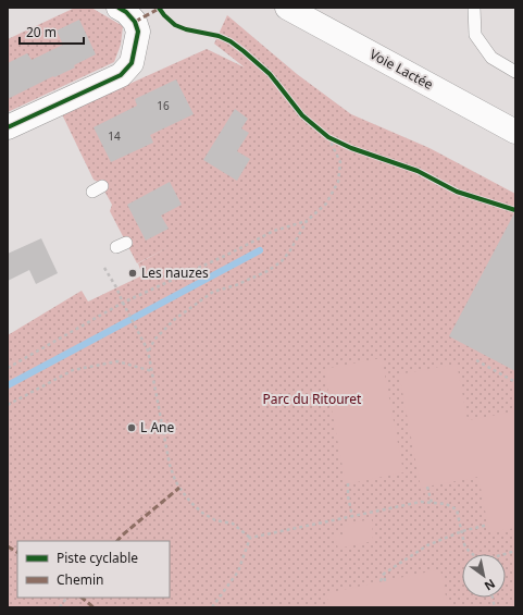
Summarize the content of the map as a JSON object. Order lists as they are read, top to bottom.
{
  "streets": {
    "main road": ["Voie Lactée"]
  },
  "parks": ["Parc du Ritouret"],
  "places": ["Les nauzes", "L Ane"],
  "house_numbers": ["16", "14"],
  "legend": ["Piste cyclable", "Chemin"],
  "scale_bar": "20 m",
  "north": "bottom right"
}
